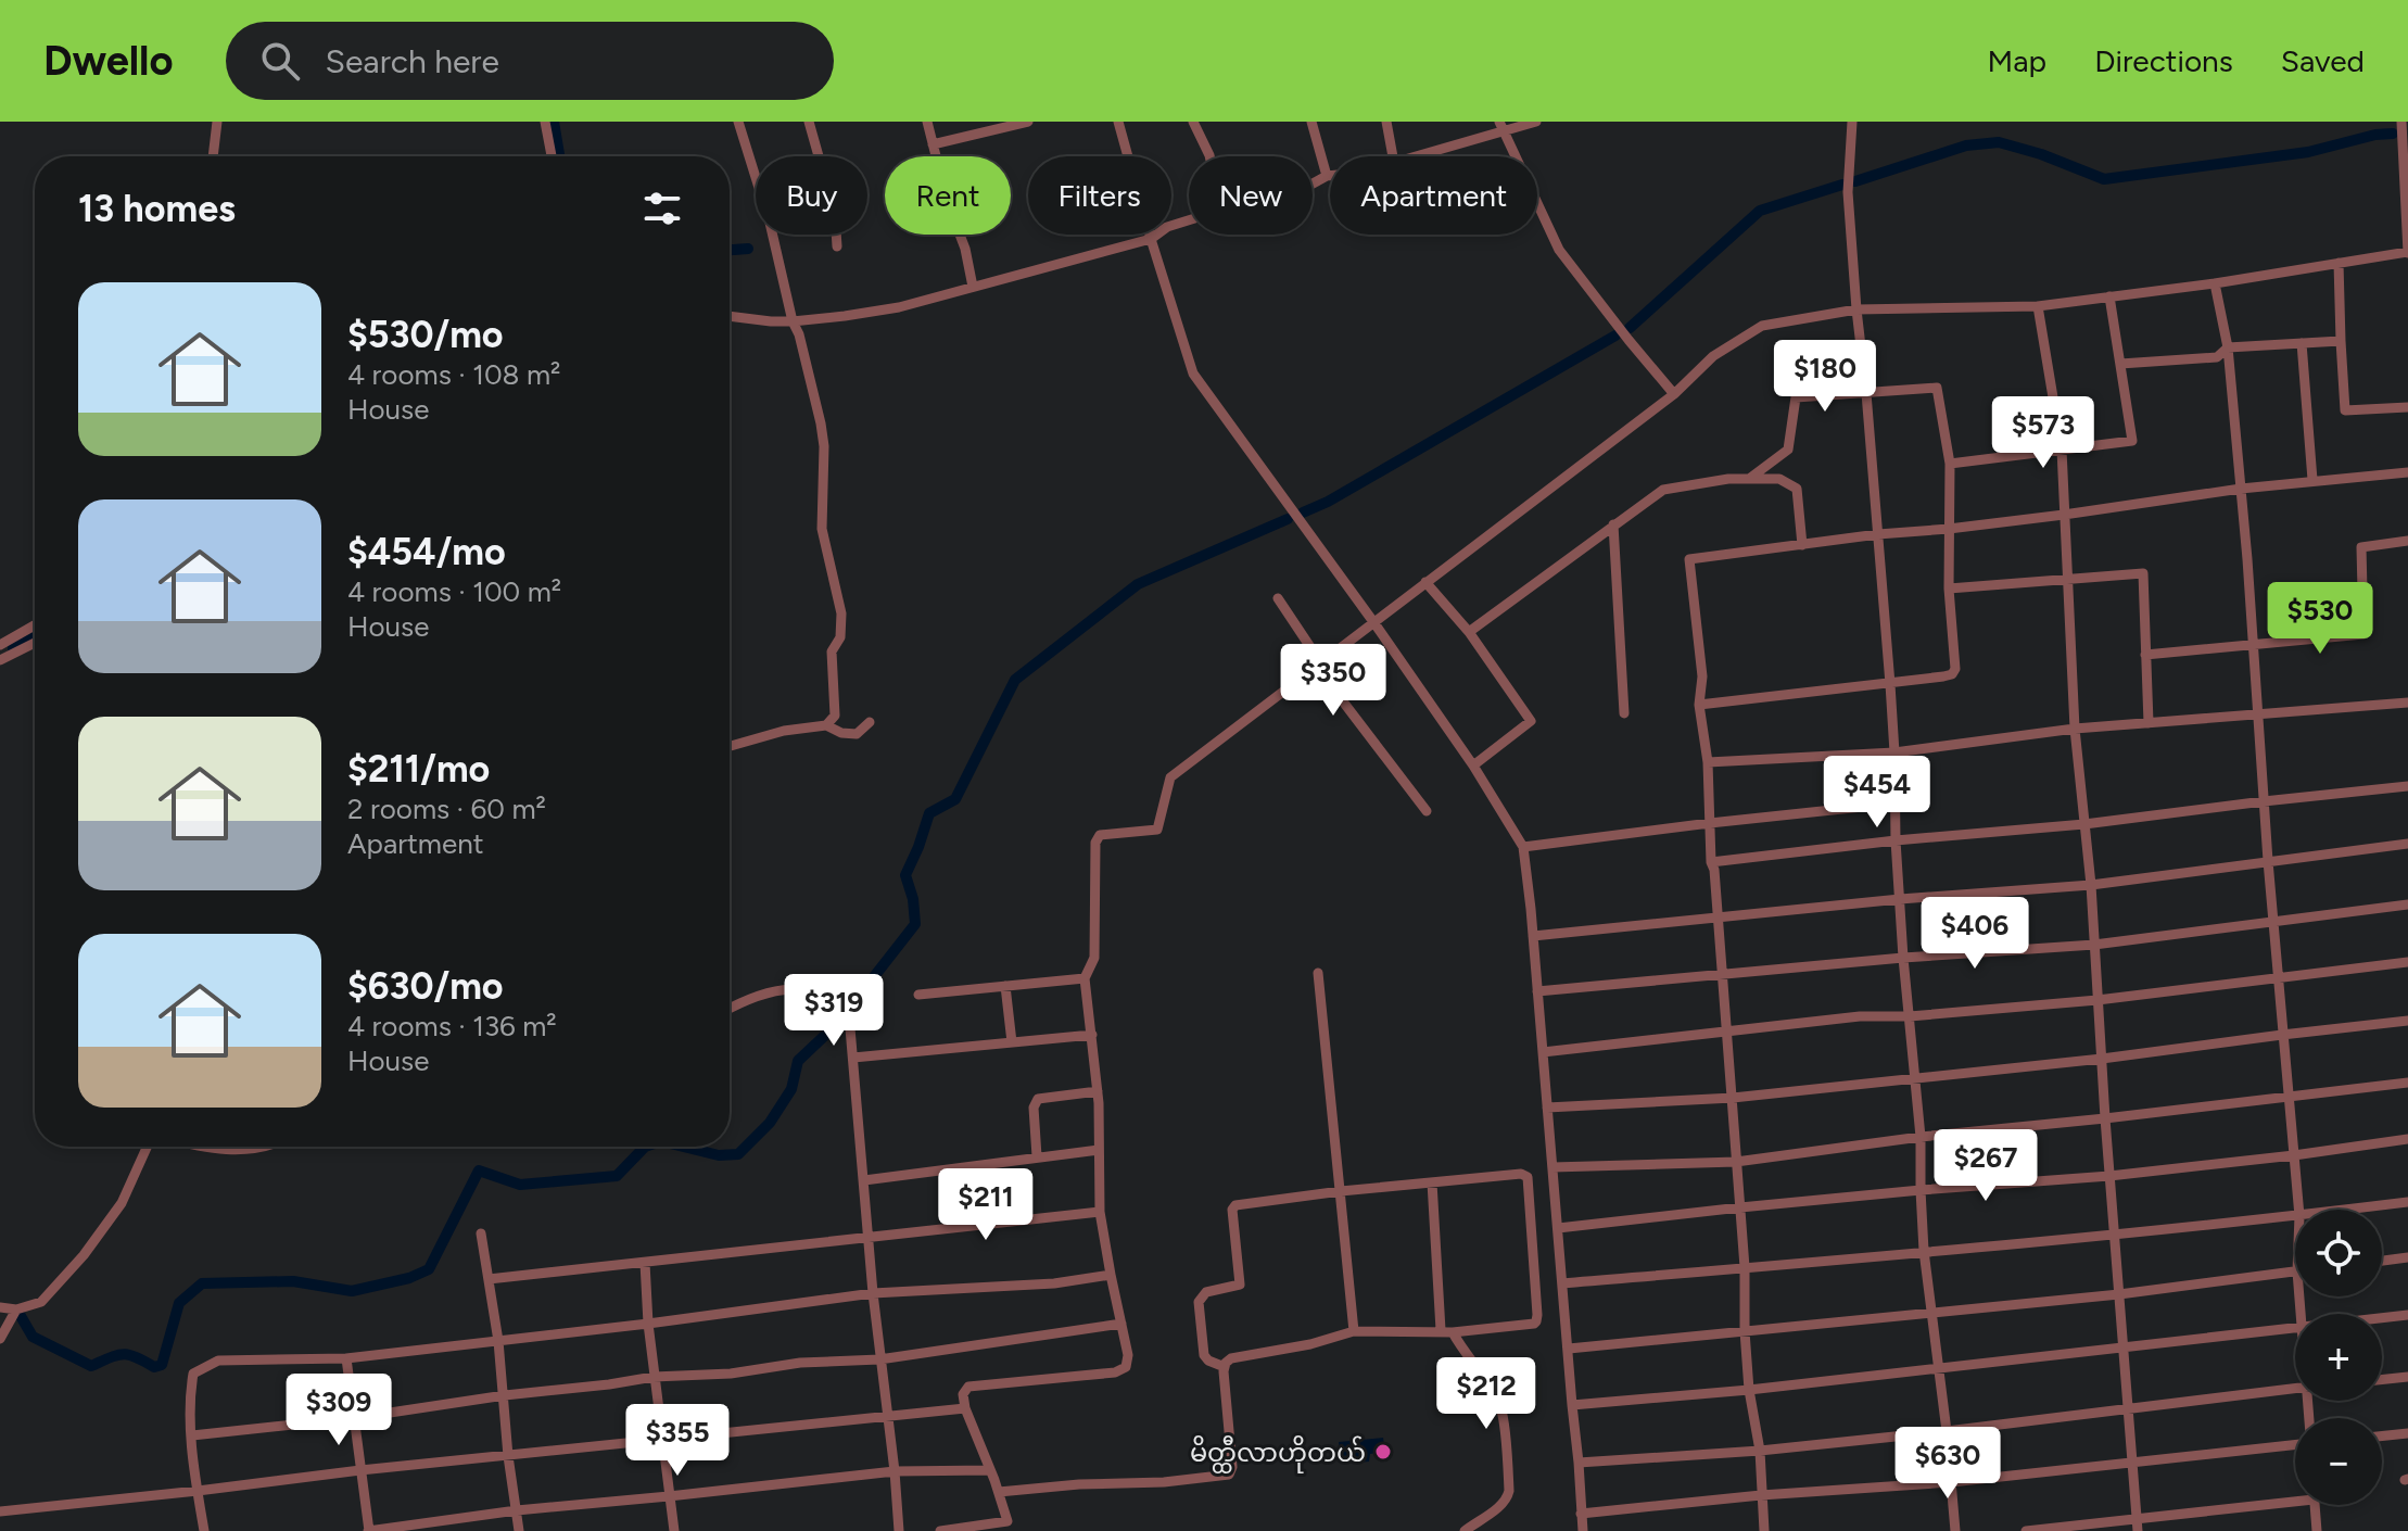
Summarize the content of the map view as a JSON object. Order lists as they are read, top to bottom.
{
  "places": ["မိတ္ထီလာဟိုတယ်"],
  "page": {
    "header": "Dwello",
    "search": "Search here",
    "nav": ["Map", "Directions", "Saved"],
    "chip": [
      "Buy",
      "Rent",
      "Filters",
      "New",
      "Apartment"
    ],
    "heading": "13 homes",
    "list": [
      {
        "name": "$530/mo",
        "note": "4 rooms · 108 m² · House"
      },
      {
        "name": "$454/mo",
        "note": "4 rooms · 100 m² · House"
      },
      {
        "name": "$211/mo",
        "note": "2 rooms · 60 m² · Apartment"
      },
      {
        "name": "$630/mo",
        "note": "4 rooms · 136 m² · House"
      }
    ],
    "price": [
      "$180",
      "$573",
      "$530",
      "$350",
      "$454",
      "$406",
      "$319",
      "$267",
      "$211",
      "$212",
      "$309",
      "$355",
      "$630"
    ],
    "map_buttons": ["+", "−"]
  }
}
